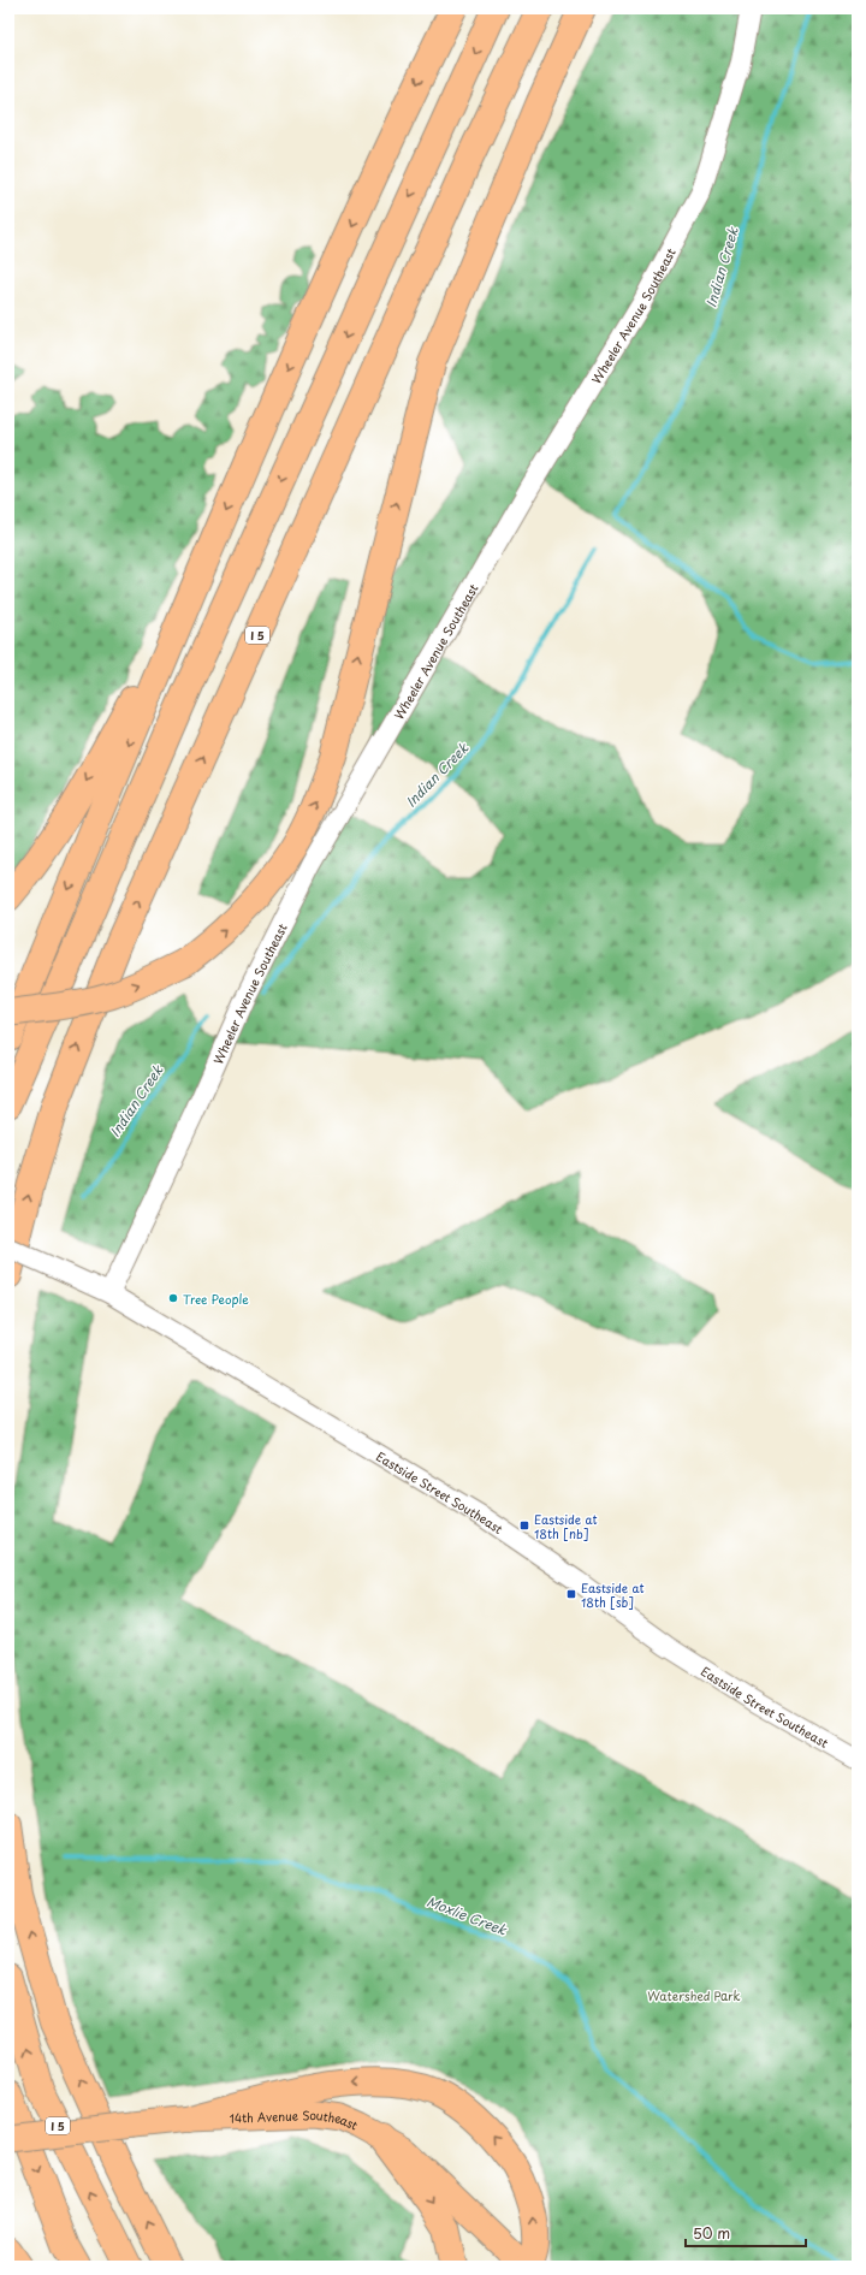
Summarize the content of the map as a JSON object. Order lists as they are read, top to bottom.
{
  "streets": {
    "highway": ["I 5"],
    "main road": ["14th Avenue Southeast"],
    "street": ["Wheeler Avenue Southeast", "Eastside Street Southeast"]
  },
  "crossings": [
    ["Wheeler Avenue Southeast", "Eastside Street Southeast"]
  ],
  "water": ["Indian Creek", "Moxlie Creek"],
  "parks": ["Watershed Park"],
  "places": {
    "other": ["Tree People"],
    "transit": ["Eastside at 18th [nb]", "Eastside at 18th [sb]"]
  },
  "scale_bar": "50 m"
}
